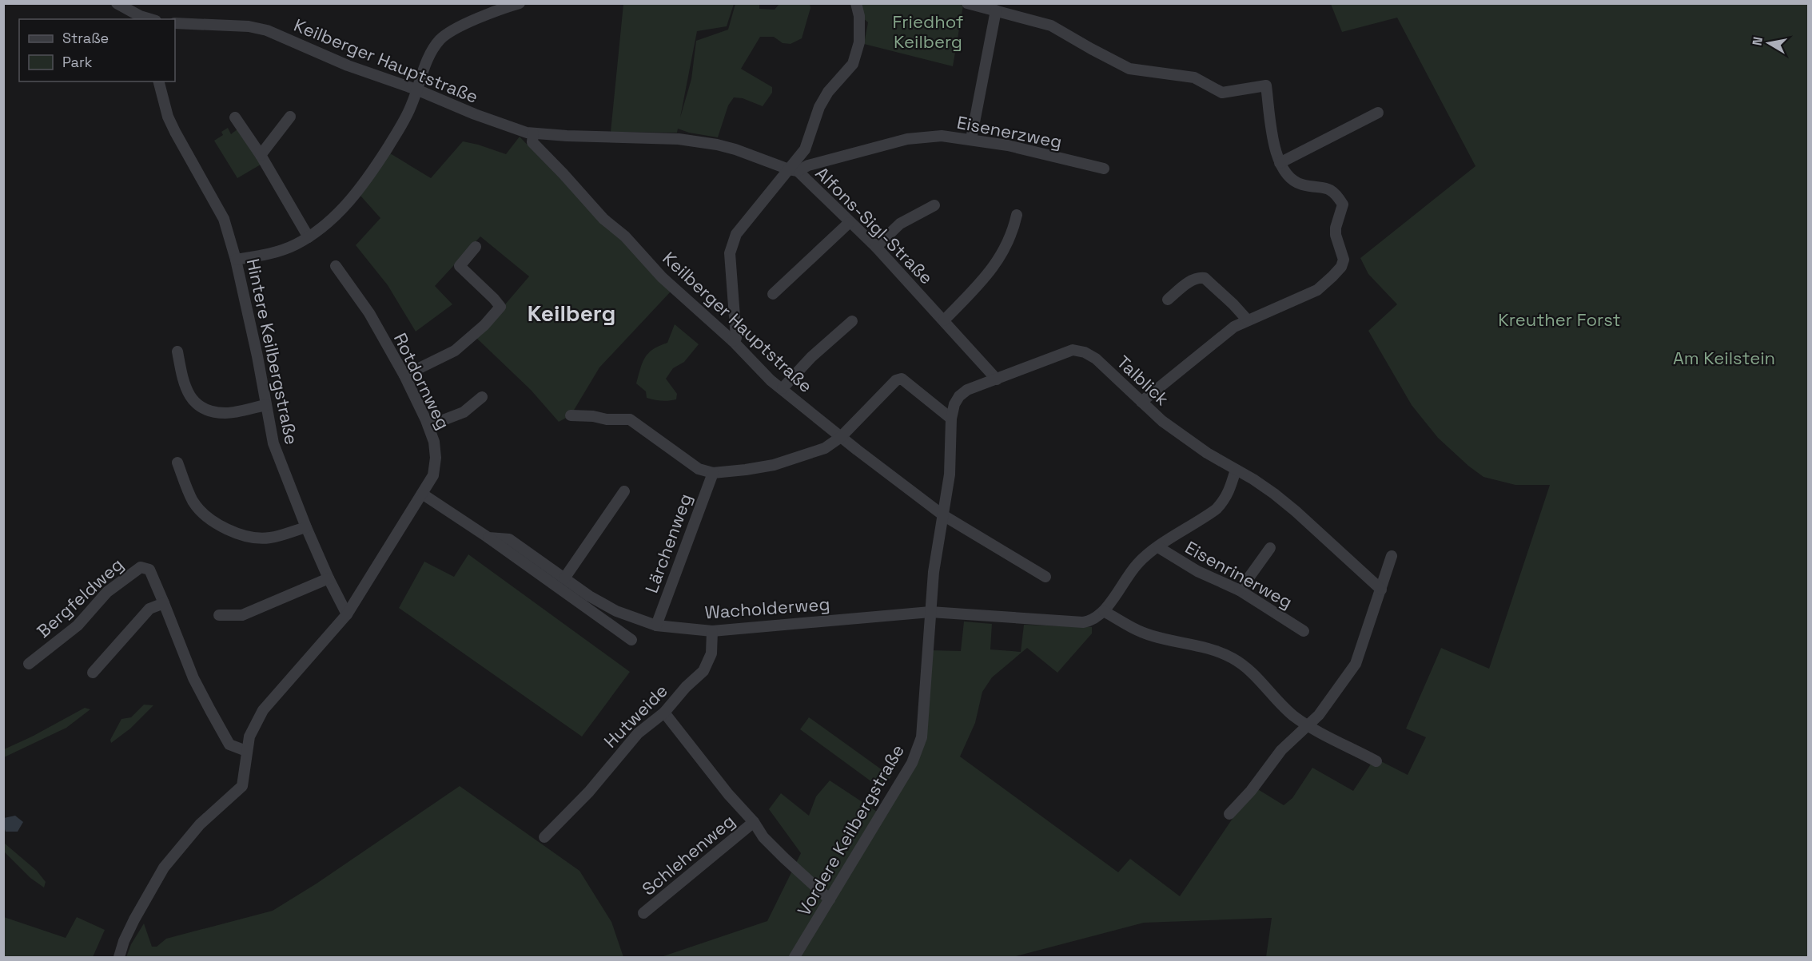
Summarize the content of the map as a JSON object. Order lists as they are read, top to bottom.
{
  "streets": {
    "street": [
      "Keilberger Hauptstraße",
      "Eisenerzweg",
      "Alfons-Sigl-Straße",
      "Hintere Keilbergstraße",
      "Talblick",
      "Rotdornweg",
      "Lärchenweg",
      "Eisenrinerweg",
      "Bergfeldweg",
      "Wacholderweg",
      "Hutweide",
      "Vordere Keilbergstraße",
      "Schlehenweg"
    ]
  },
  "crossings": [
    ["Keilberger Hauptstraße", "Alfons-Sigl-Straße"],
    ["Keilberger Hauptstraße", "Talblick"],
    ["Keilberger Hauptstraße", "Vordere Keilbergstraße"],
    ["Eisenerzweg", "Alfons-Sigl-Straße"],
    ["Alfons-Sigl-Straße", "Talblick"],
    ["Hintere Keilbergstraße", "Rotdornweg"],
    ["Talblick", "Vordere Keilbergstraße"],
    ["Rotdornweg", "Wacholderweg"],
    ["Lärchenweg", "Wacholderweg"],
    ["Wacholderweg", "Hutweide"],
    ["Wacholderweg", "Vordere Keilbergstraße"]
  ],
  "districts": ["Keilberg"],
  "parks": ["Friedhof Keilberg", "Kreuther Forst", "Am Keilstein"],
  "legend": ["Straße", "Park"],
  "north": "left"
}
